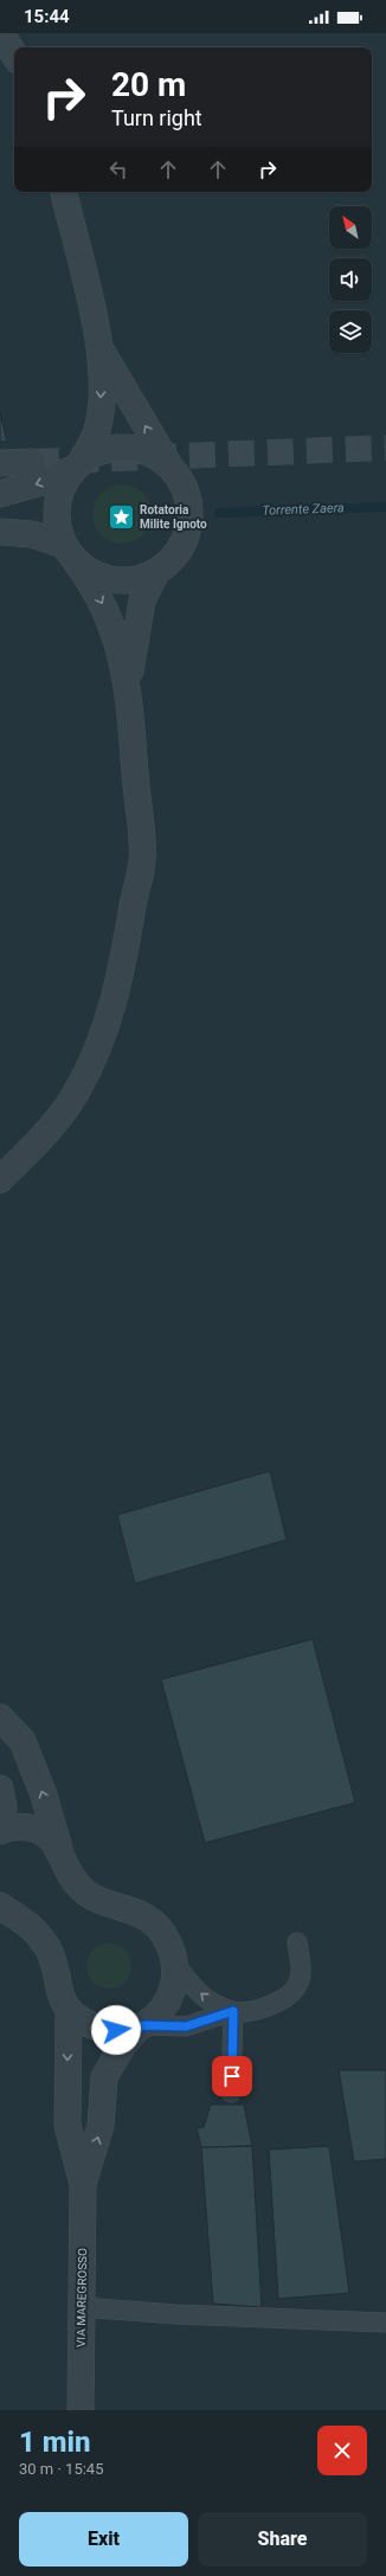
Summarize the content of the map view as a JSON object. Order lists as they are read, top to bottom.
{
  "streets": {
    "street": ["VIA MAREGROSSO"]
  },
  "water": ["Torrente Zaera"],
  "places": {
    "place": ["Rotatoria Milite Ignoto"]
  },
  "north": "top left",
  "page": {
    "status": "15:44",
    "turn": ["20 m", "Turn right"],
    "heading": ["1 min", "30 m · 15:45"],
    "buttons": ["Exit", "Share"]
  }
}
